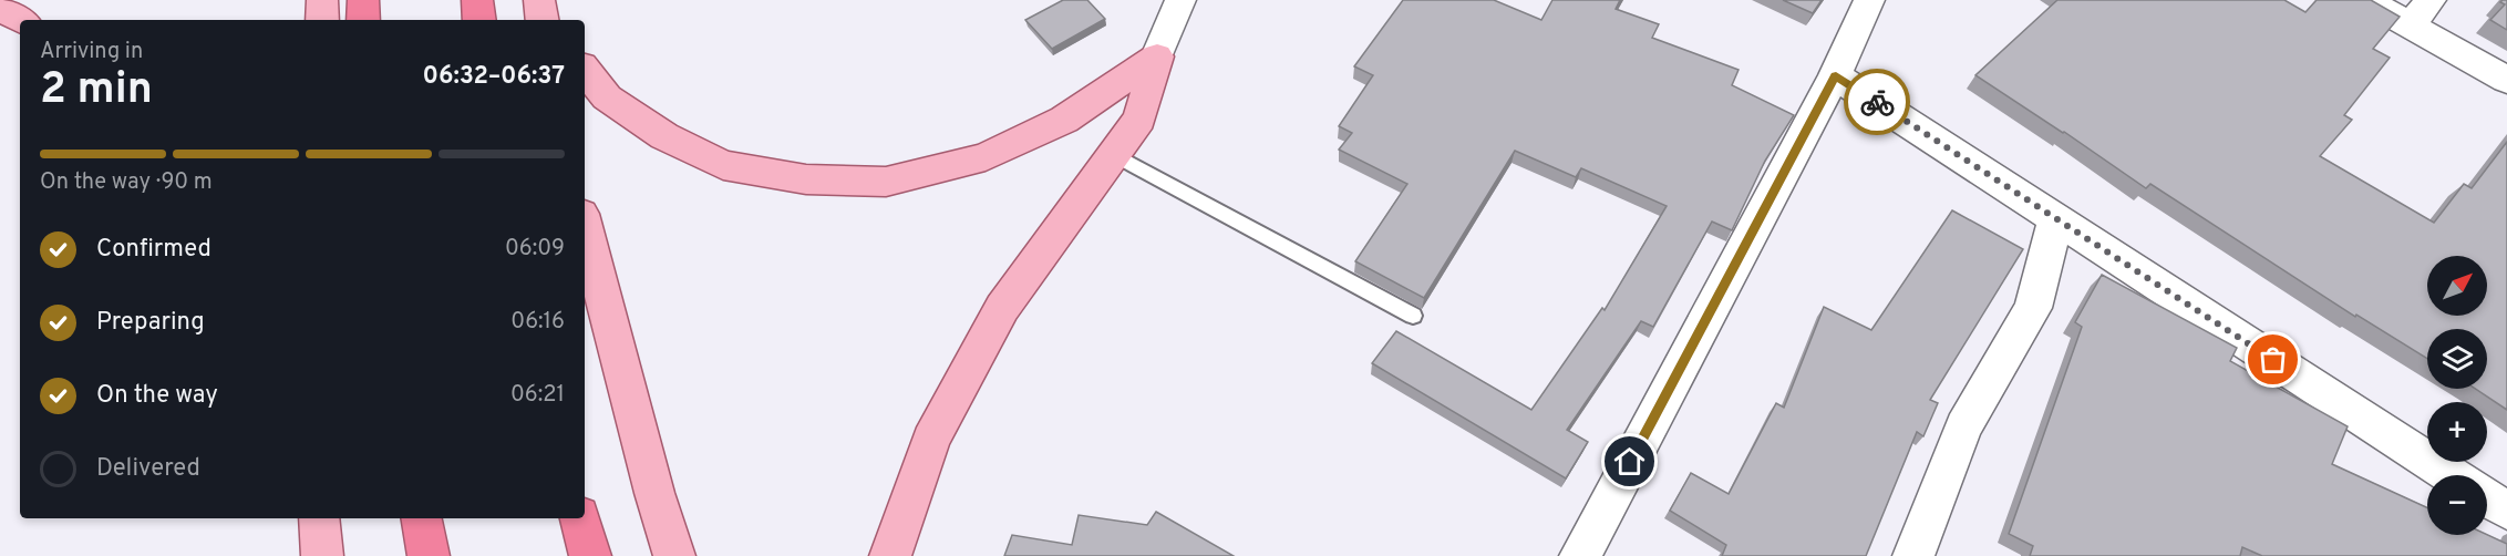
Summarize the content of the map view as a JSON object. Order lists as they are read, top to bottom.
{
  "north": "top right",
  "page": {
    "heading": ["2 min", "Arriving in", "06:32–06:37"],
    "bar": "On the way · 90 m",
    "list": [
      ["Confirmed", "06:09"],
      ["Preparing", "06:16"],
      ["On the way", "06:21"],
      "Delivered"
    ],
    "map_buttons": ["+", "−"]
  }
}
